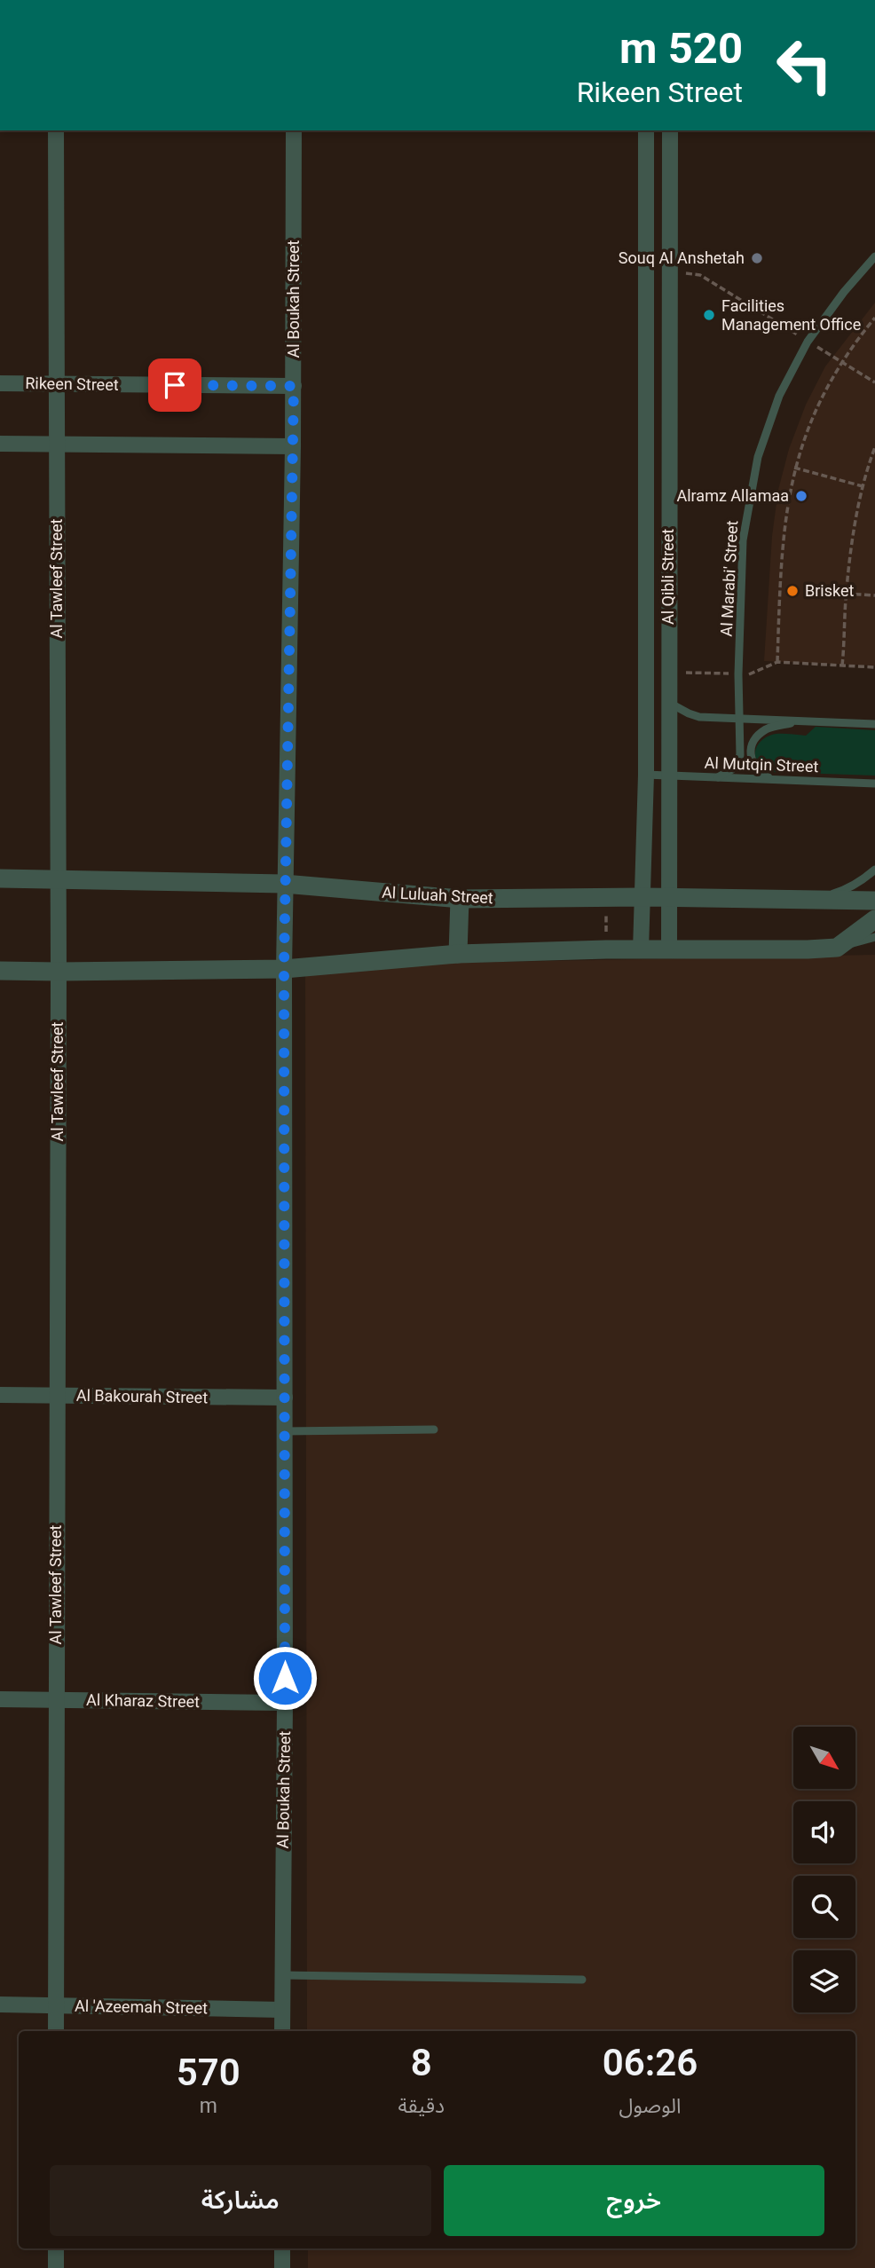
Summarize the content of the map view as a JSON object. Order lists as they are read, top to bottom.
{
  "streets": {
    "street": [
      "Al Boukah Street",
      "Rikeen Street",
      "Al Qibli Street",
      "Al Tawleef Street",
      "Al Luluah Street",
      "Al Bakourah Street",
      "Al Kharaz Street",
      "Al 'Azeemah Street"
    ],
    "lane": ["Al Marabi' Street", "Al Mutqin Street"]
  },
  "crossings": [
    ["Al Boukah Street", "Rikeen Street"],
    ["Al Boukah Street", "Al Luluah Street"],
    ["Al Boukah Street", "Al Bakourah Street"],
    ["Al Boukah Street", "Al Kharaz Street"],
    ["Al Boukah Street", "Al 'Azeemah Street"],
    ["Rikeen Street", "Al Tawleef Street"],
    ["Al Qibli Street", "Al Mutqin Street"],
    ["Al Qibli Street", "Al Luluah Street"],
    ["Al Tawleef Street", "Al Luluah Street"],
    ["Al Tawleef Street", "Al Bakourah Street"],
    ["Al Tawleef Street", "Al Kharaz Street"],
    ["Al Tawleef Street", "Al 'Azeemah Street"],
    ["Al Marabi' Street", "Al Mutqin Street"]
  ],
  "places": [
    "Souq Al Anshetah",
    "Facilities Management Office",
    "Alramz Allamaa",
    "Brisket"
  ],
  "north": "bottom right",
  "page": {
    "turn": ["520 m", "Rikeen Street"],
    "eta": [
      "06:26",
      "الوصول",
      "8",
      "دقيقة",
      "570",
      "m"
    ],
    "buttons": ["خروج", "مشاركة"]
  }
}
